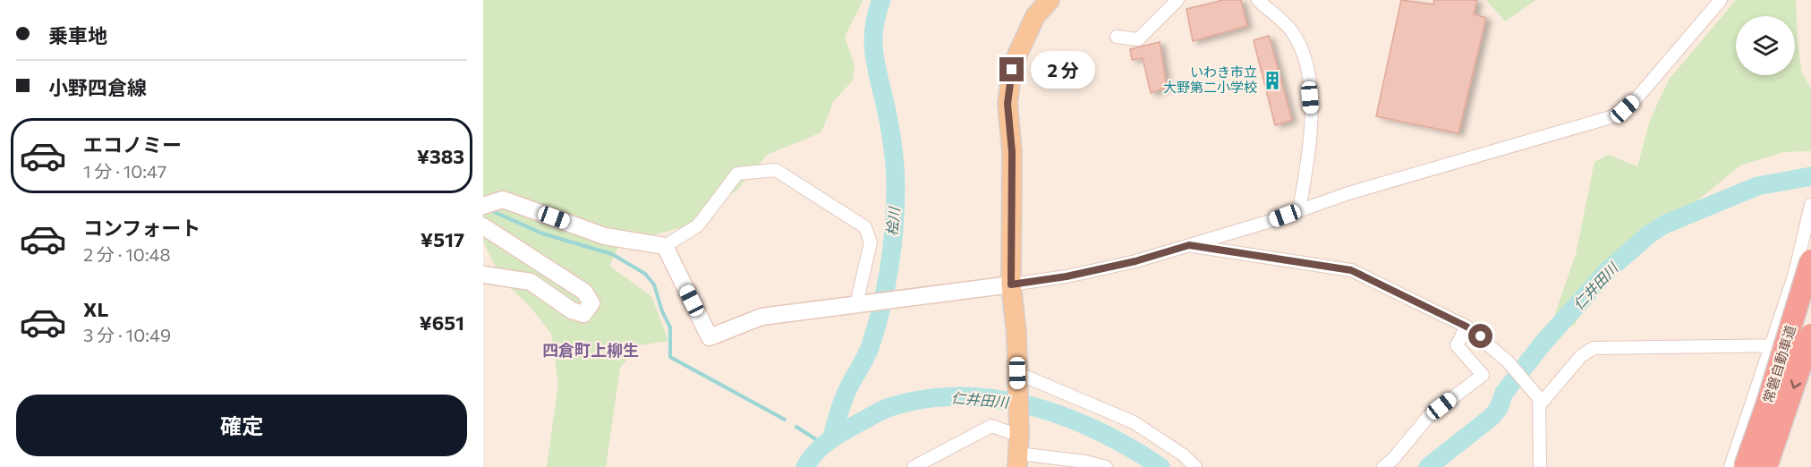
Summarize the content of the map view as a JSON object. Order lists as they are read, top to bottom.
{
  "streets": {
    "highway": ["常磐自動車道"]
  },
  "districts": ["四倉町上柳生"],
  "water": ["桧川", "仁井田川"],
  "places": {
    "building": ["いわき市立 大野第二小学校"]
  },
  "page": {
    "banner": ["乗車地", "小野四倉線"],
    "bubble": "2 分",
    "list": [
      {
        "name": "エコノミー",
        "note": "1 分 · 10:47",
        "value": "¥383"
      },
      {
        "name": "コンフォート",
        "note": "2 分 · 10:48",
        "value": "¥517"
      },
      {
        "name": "XL",
        "note": "3 分 · 10:49",
        "value": "¥651"
      }
    ],
    "buttons": "確定"
  }
}
